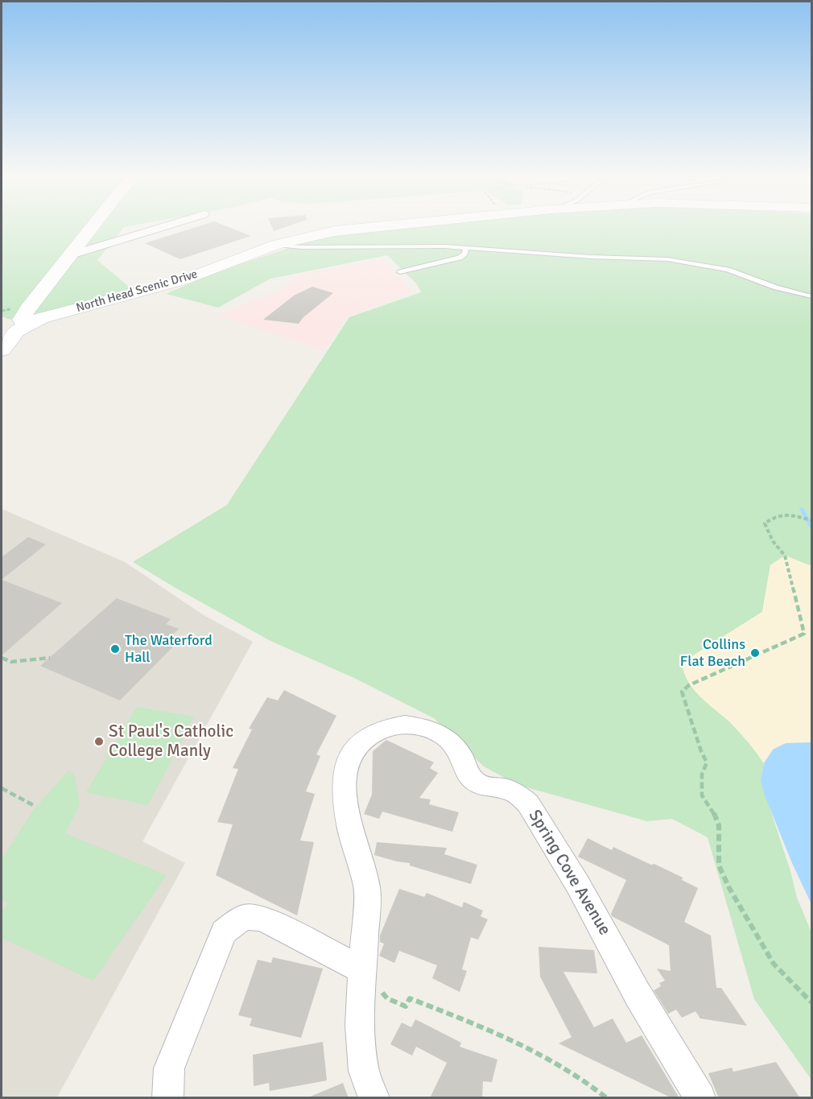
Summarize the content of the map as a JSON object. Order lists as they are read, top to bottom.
{
  "streets": {
    "street": ["North Head Scenic Drive", "Spring Cove Avenue"]
  },
  "places": ["The Waterford Hall", "Collins Flat Beach", "St Paul's Catholic College Manly"]
}
